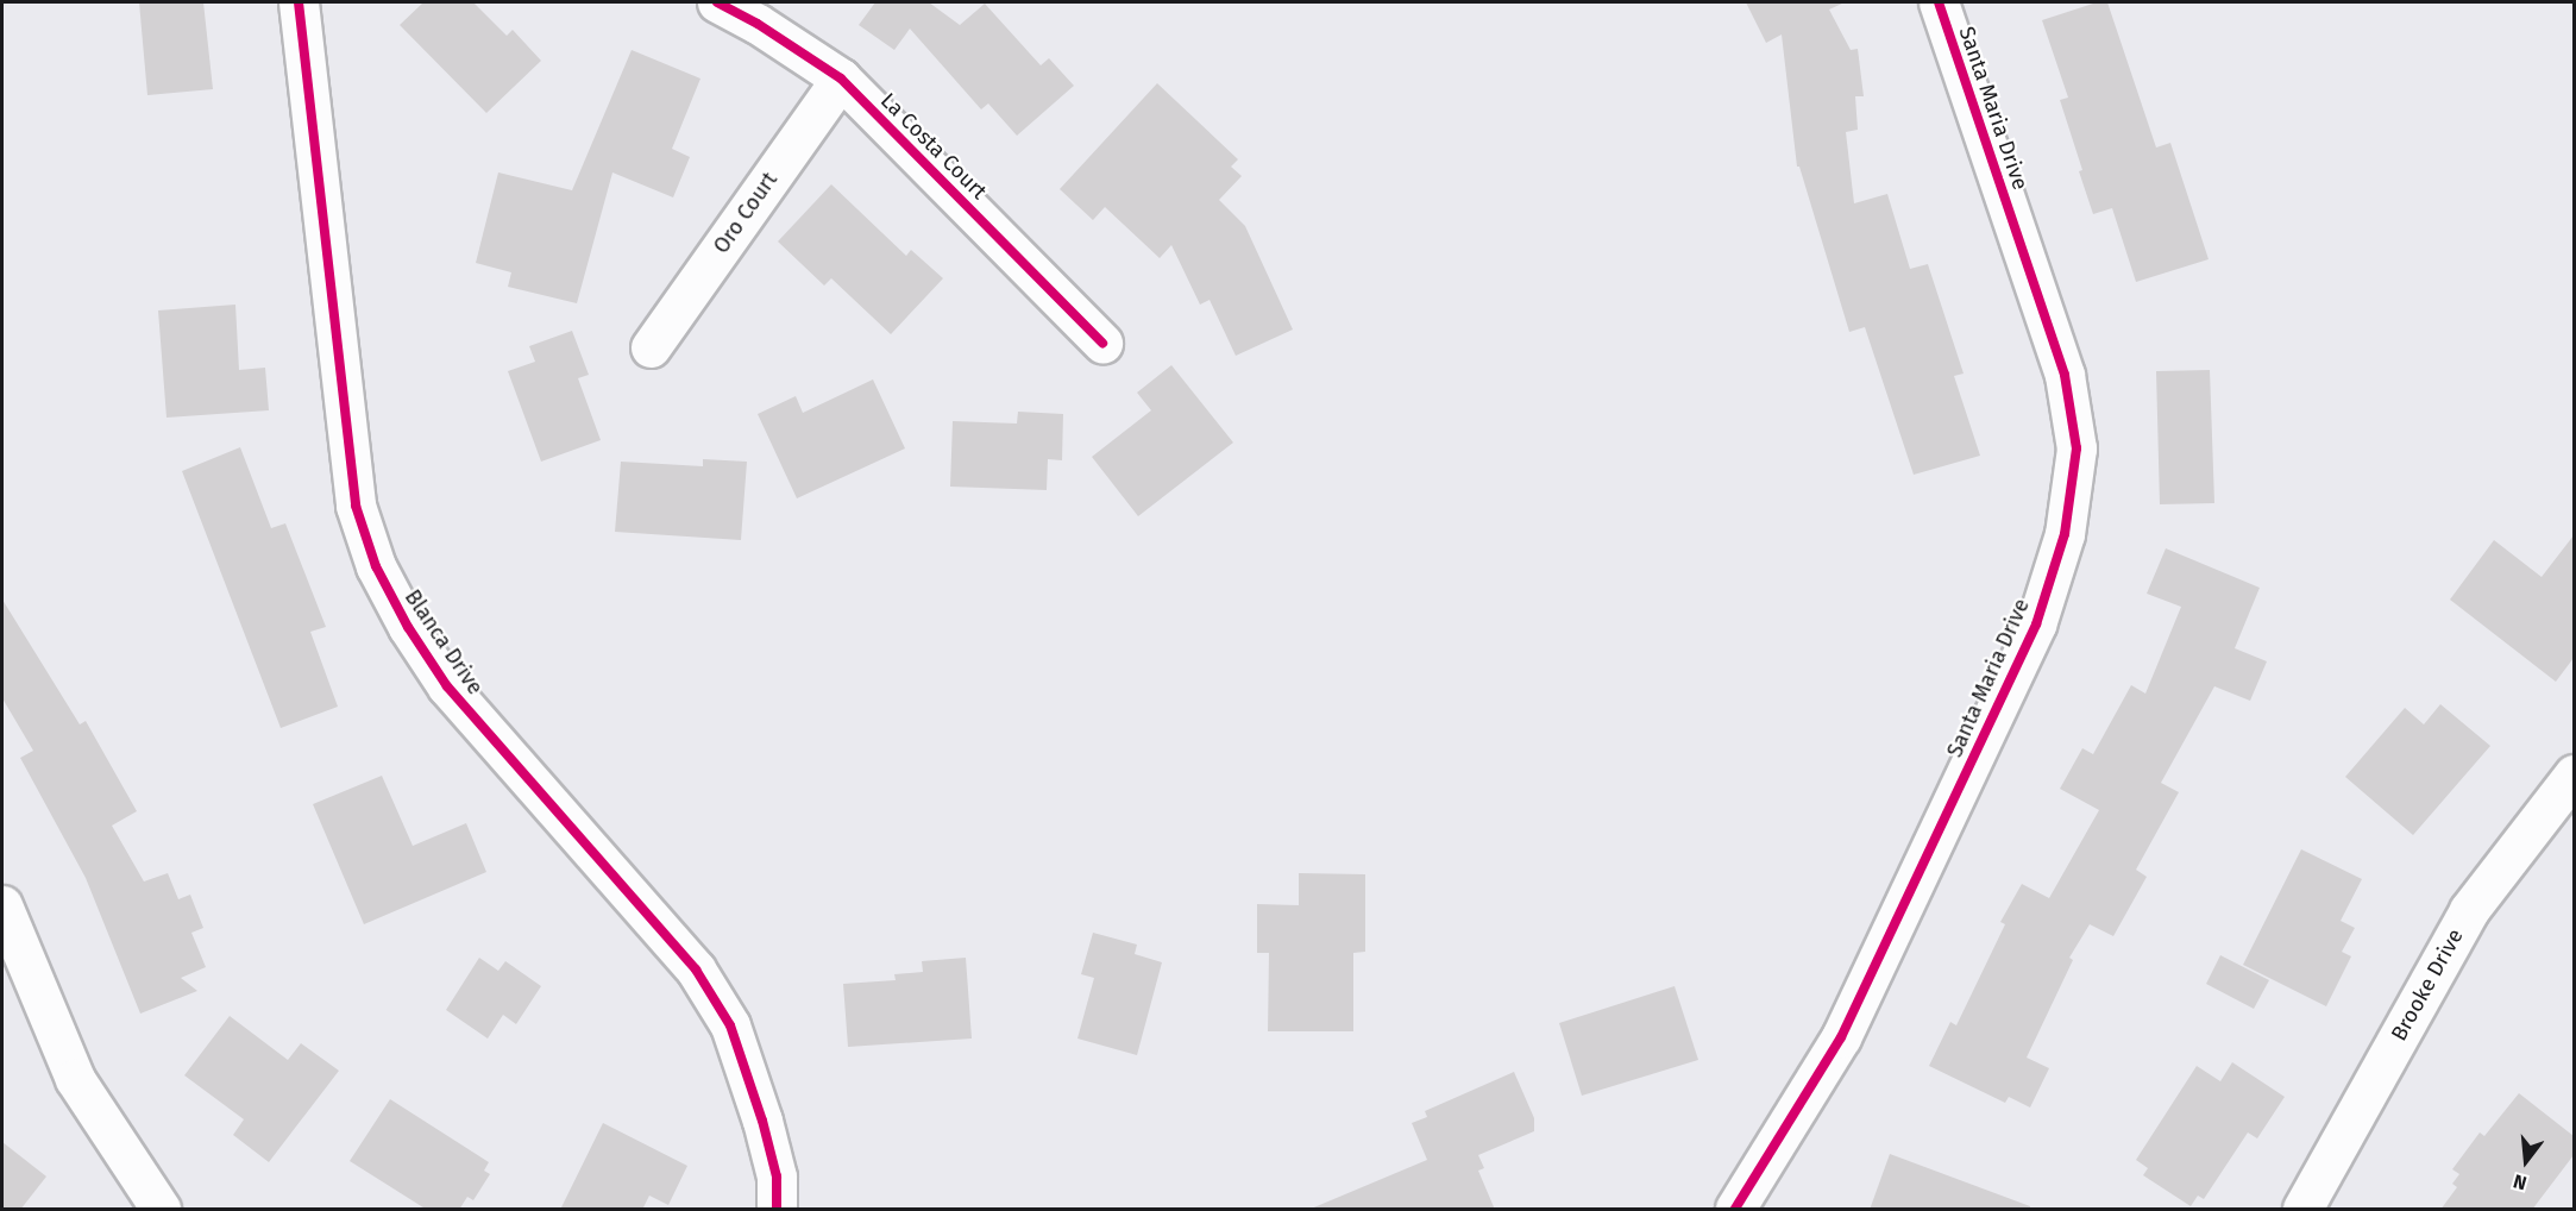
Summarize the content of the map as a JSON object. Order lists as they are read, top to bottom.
{
  "streets": {
    "street": [
      "Santa Maria Drive",
      "La Costa Court",
      "Oro Court",
      "Blanca Drive",
      "Brooke Drive"
    ]
  },
  "crossings": [
    ["La Costa Court", "Oro Court"]
  ],
  "north": "bottom"
}
